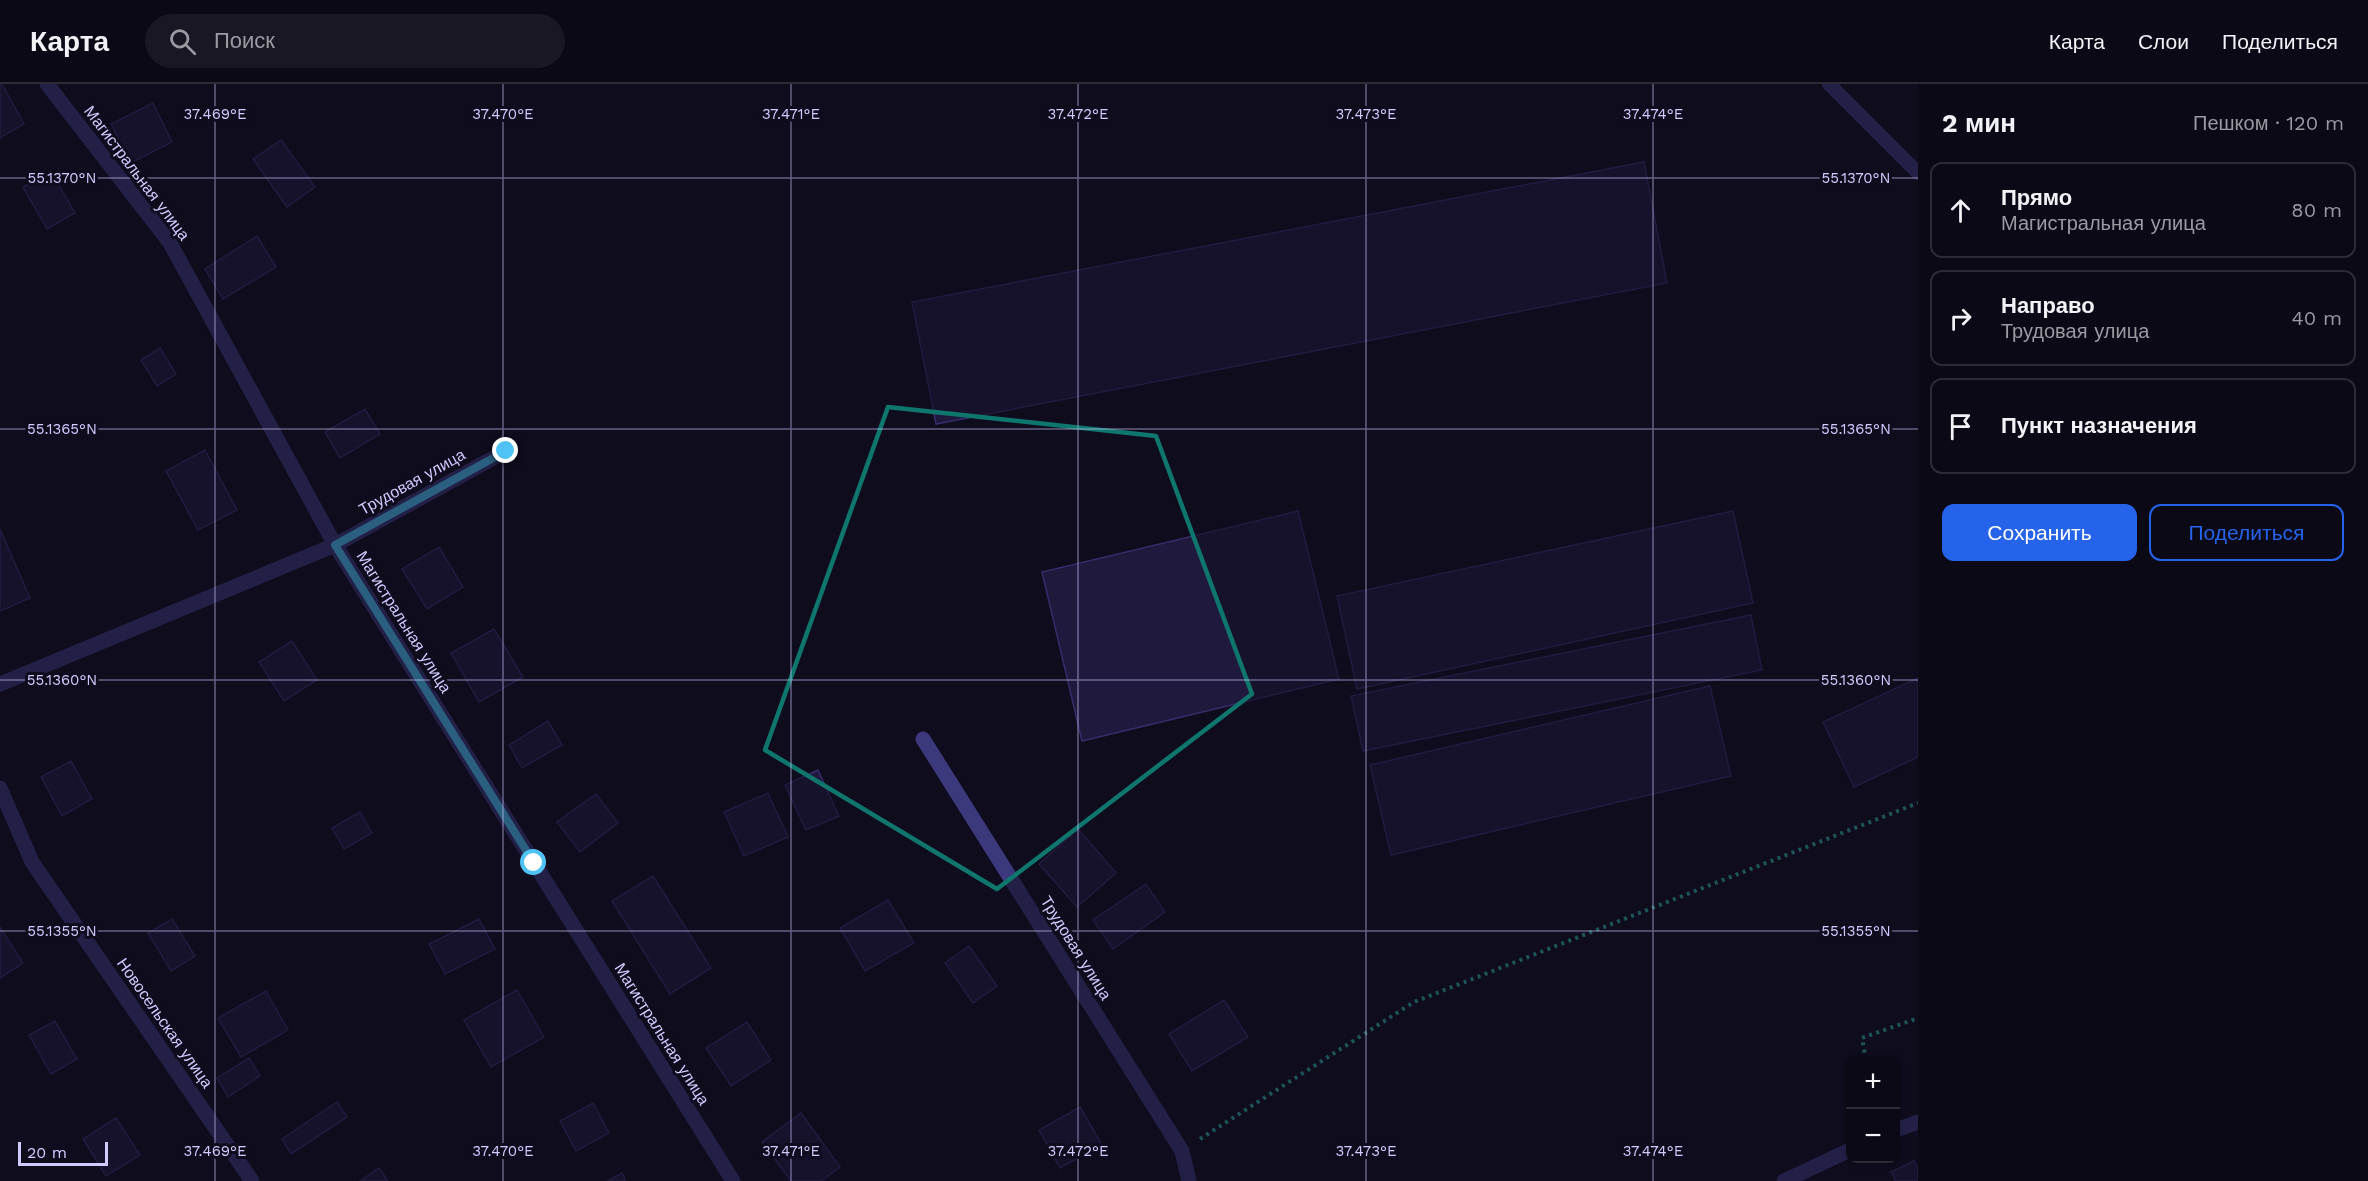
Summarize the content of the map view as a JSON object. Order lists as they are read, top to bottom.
{
  "streets": {
    "street": ["Магистральная улица", "Трудовая улица", "Новосельская улица"]
  },
  "crossings": [
    ["Магистральная улица", "Трудовая улица"]
  ],
  "scale_bar": "20 m",
  "page": {
    "header": "Карта",
    "search": "Поиск",
    "nav": ["Карта", "Слои", "Поделиться"],
    "heading": ["2 мин", "Пешком · 120 m"],
    "list": [
      ["Прямо", "Магистральная улица", "80 m"],
      ["Направо", "Трудовая улица", "40 m"],
      "Пункт назначения"
    ],
    "buttons": ["Сохранить", "Поделиться"],
    "map_buttons": ["+", "−"],
    "scale": "20 m"
  },
  "coordinates": [
    "37.469°E",
    "37.470°E",
    "37.471°E",
    "37.472°E",
    "37.473°E",
    "37.474°E",
    "55.1370°N",
    "55.1365°N",
    "55.1360°N",
    "55.1355°N"
  ]
}
